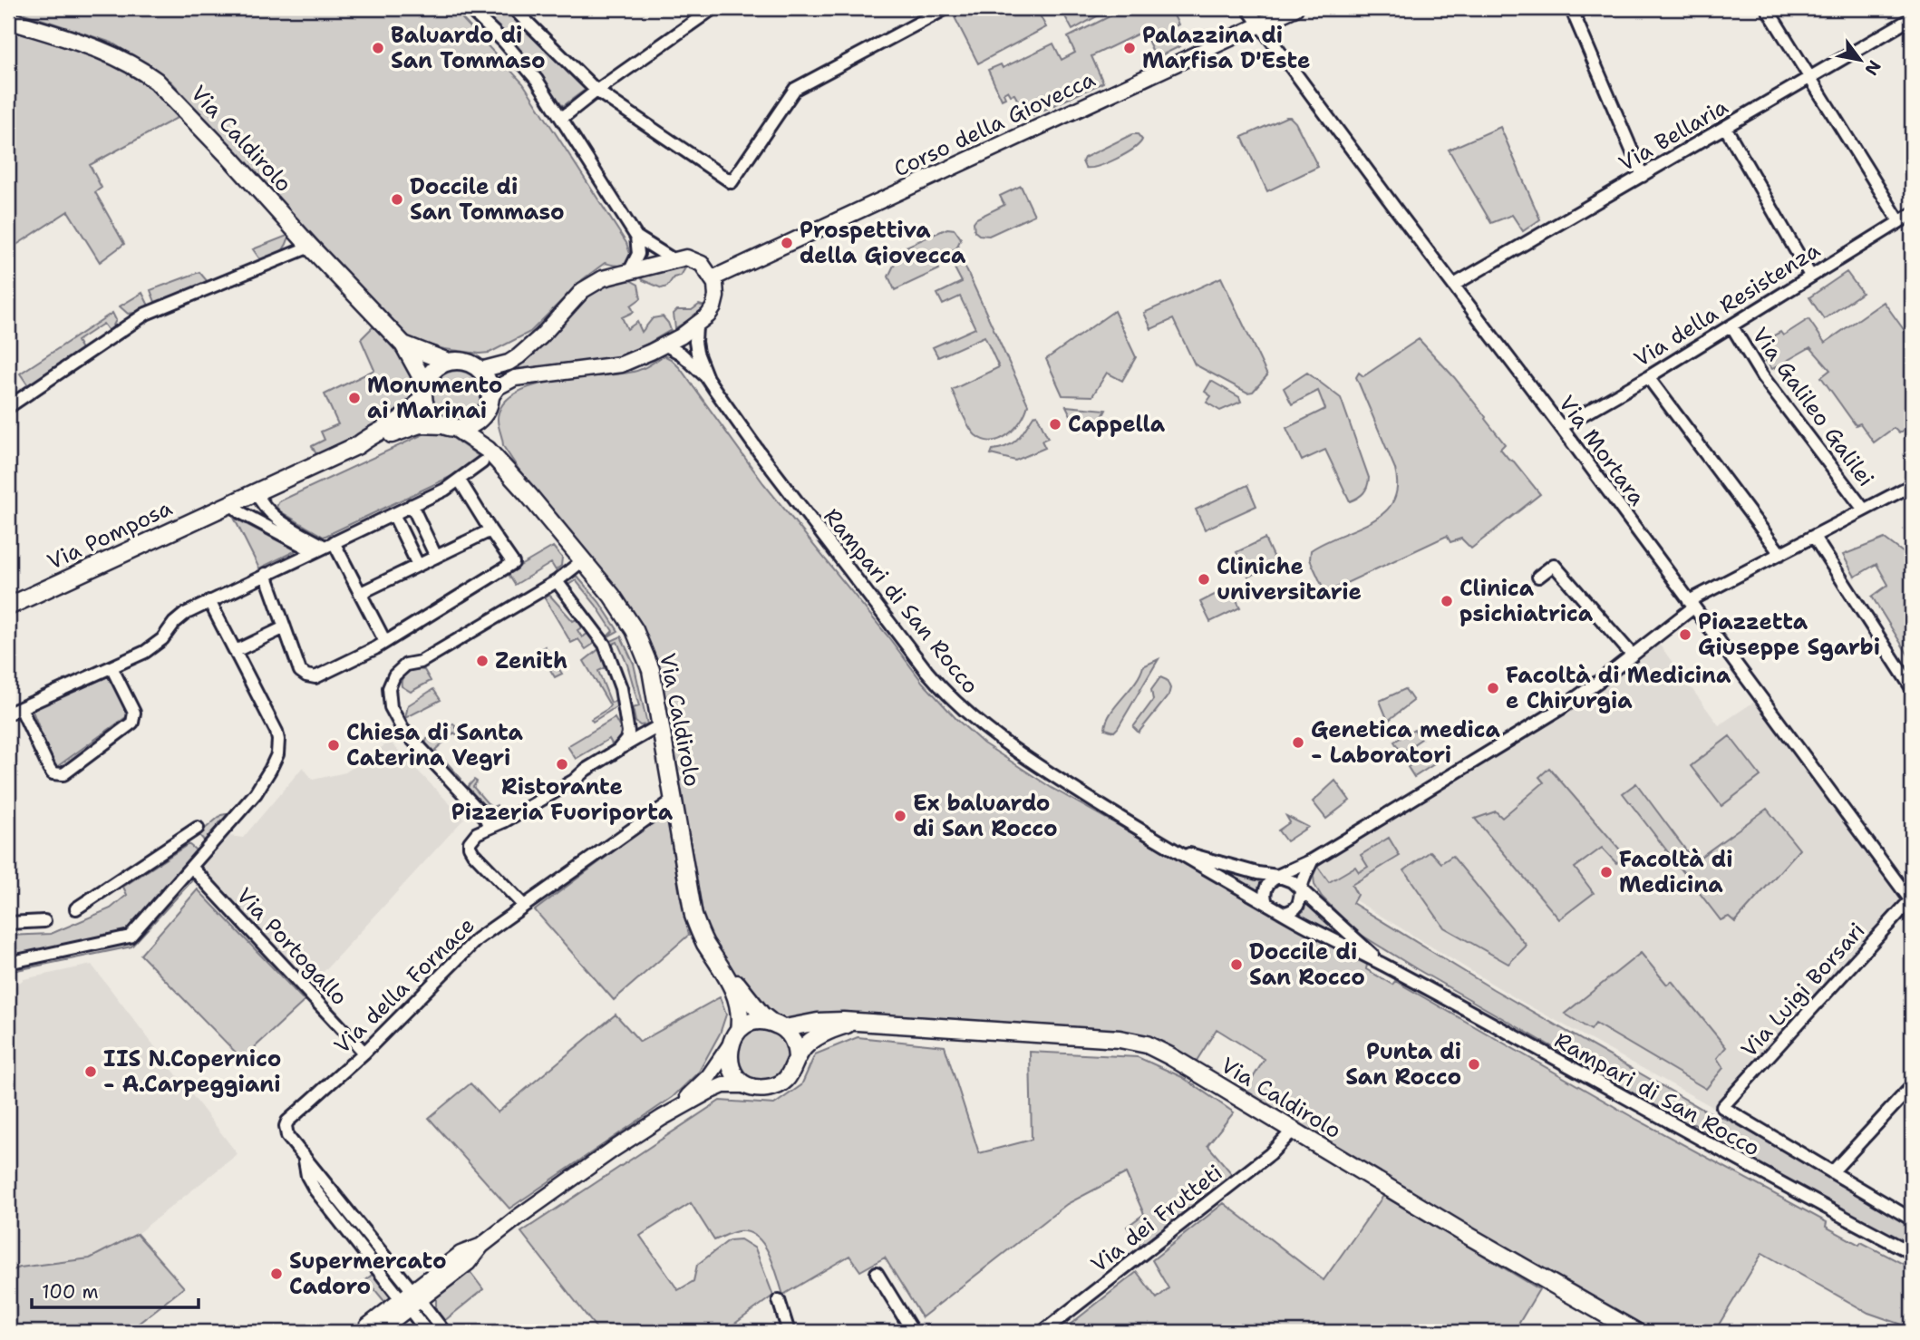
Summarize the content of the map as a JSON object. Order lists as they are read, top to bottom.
{
  "streets": {
    "main road": ["Via Caldirolo", "Via Pomposa"],
    "street": [
      "Corso della Giovecca",
      "Via Bellaria",
      "Via della Resistenza",
      "Via Galileo Galilei",
      "Via Mortara",
      "Rampari di San Rocco",
      "Via Portogallo",
      "Via della Fornace",
      "Via Luigi Borsari",
      "Via dei Frutteti"
    ]
  },
  "crossings": [
    ["Corso della Giovecca", "Via Mortara"],
    ["Via Bellaria", "Via Mortara"],
    ["Via Caldirolo", "Via Pomposa"],
    ["Via Caldirolo", "Via della Fornace"],
    ["Via Caldirolo", "Via dei Frutteti"],
    ["Via della Resistenza", "Via Galileo Galilei"],
    ["Via della Resistenza", "Via Mortara"],
    ["Via Mortara", "Via Luigi Borsari"],
    ["Via Portogallo", "Via della Fornace"]
  ],
  "places": [
    "Baluardo di San Tommaso",
    "Palazzina di Marfisa D'Este",
    "Doccile di San Tommaso",
    "Prospettiva della Giovecca",
    "Monumento ai Marinai",
    "Cappella",
    "Cliniche universitarie",
    "Clinica psichiatrica",
    "Piazzetta Giuseppe Sgarbi",
    "Zenith",
    "Facoltà di Medicina e Chirurgia",
    "Genetica medica - Laboratori",
    "Chiesa di Santa Caterina Vegri",
    "Ristorante Pizzeria Fuoriporta",
    "Ex baluardo di San Rocco",
    "Facoltà di Medicina",
    "Doccile di San Rocco",
    "Punta di San Rocco",
    "IIS N.Copernico - A.Carpeggiani",
    "Supermercato Cadoro"
  ],
  "scale_bar": "100 m",
  "north": "bottom right"
}
